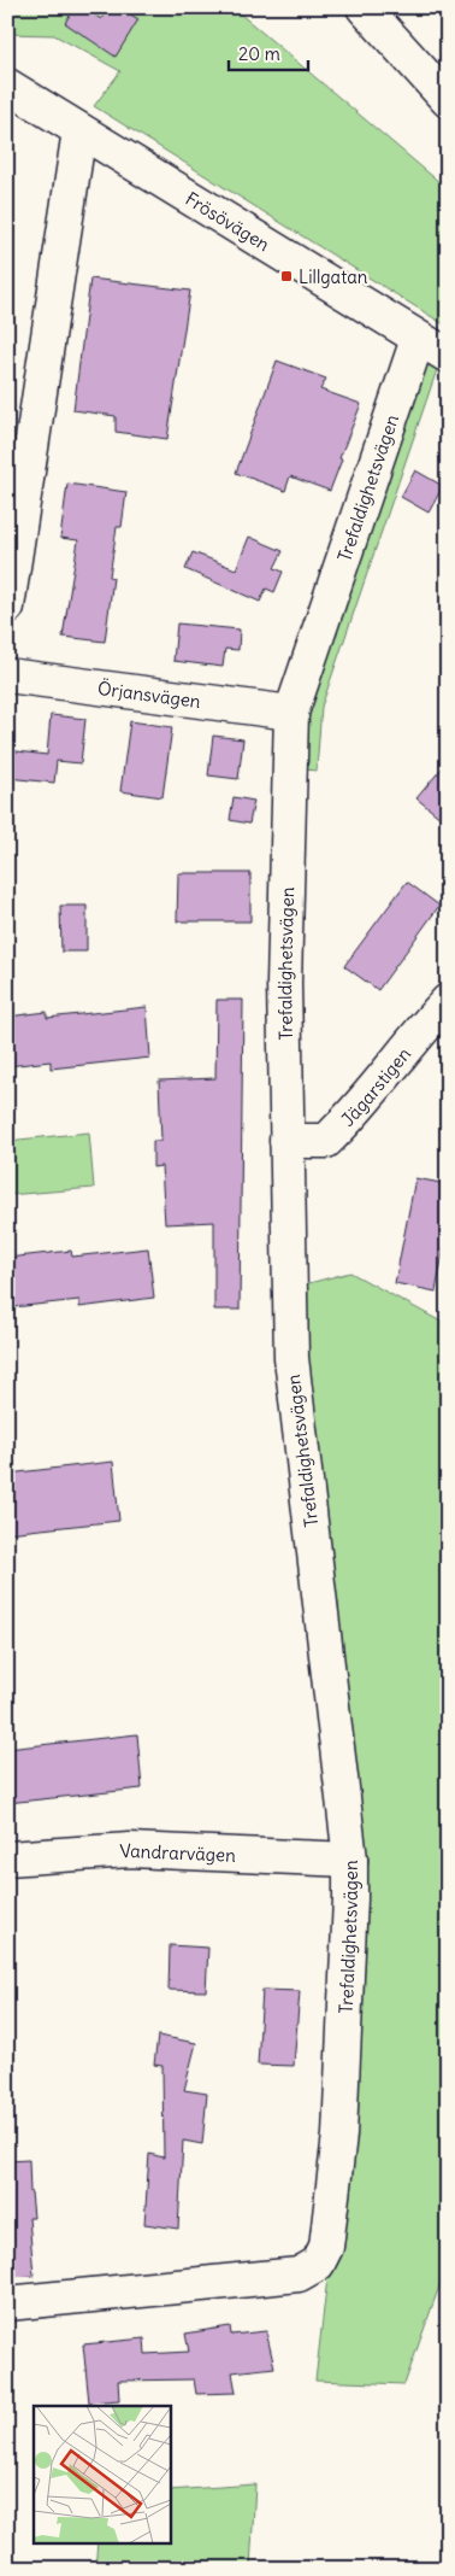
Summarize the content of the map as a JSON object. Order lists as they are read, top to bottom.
{
  "streets": {
    "street": [
      "Frösövägen",
      "Trefaldighetsvägen",
      "Örjansvägen",
      "Jägarstigen",
      "Vandrarvägen"
    ]
  },
  "crossings": [
    ["Frösövägen", "Trefaldighetsvägen"],
    ["Trefaldighetsvägen", "Örjansvägen"],
    ["Trefaldighetsvägen", "Jägarstigen"],
    ["Trefaldighetsvägen", "Vandrarvägen"]
  ],
  "places": {
    "transit": ["Lillgatan"]
  },
  "scale_bar": "20 m"
}
